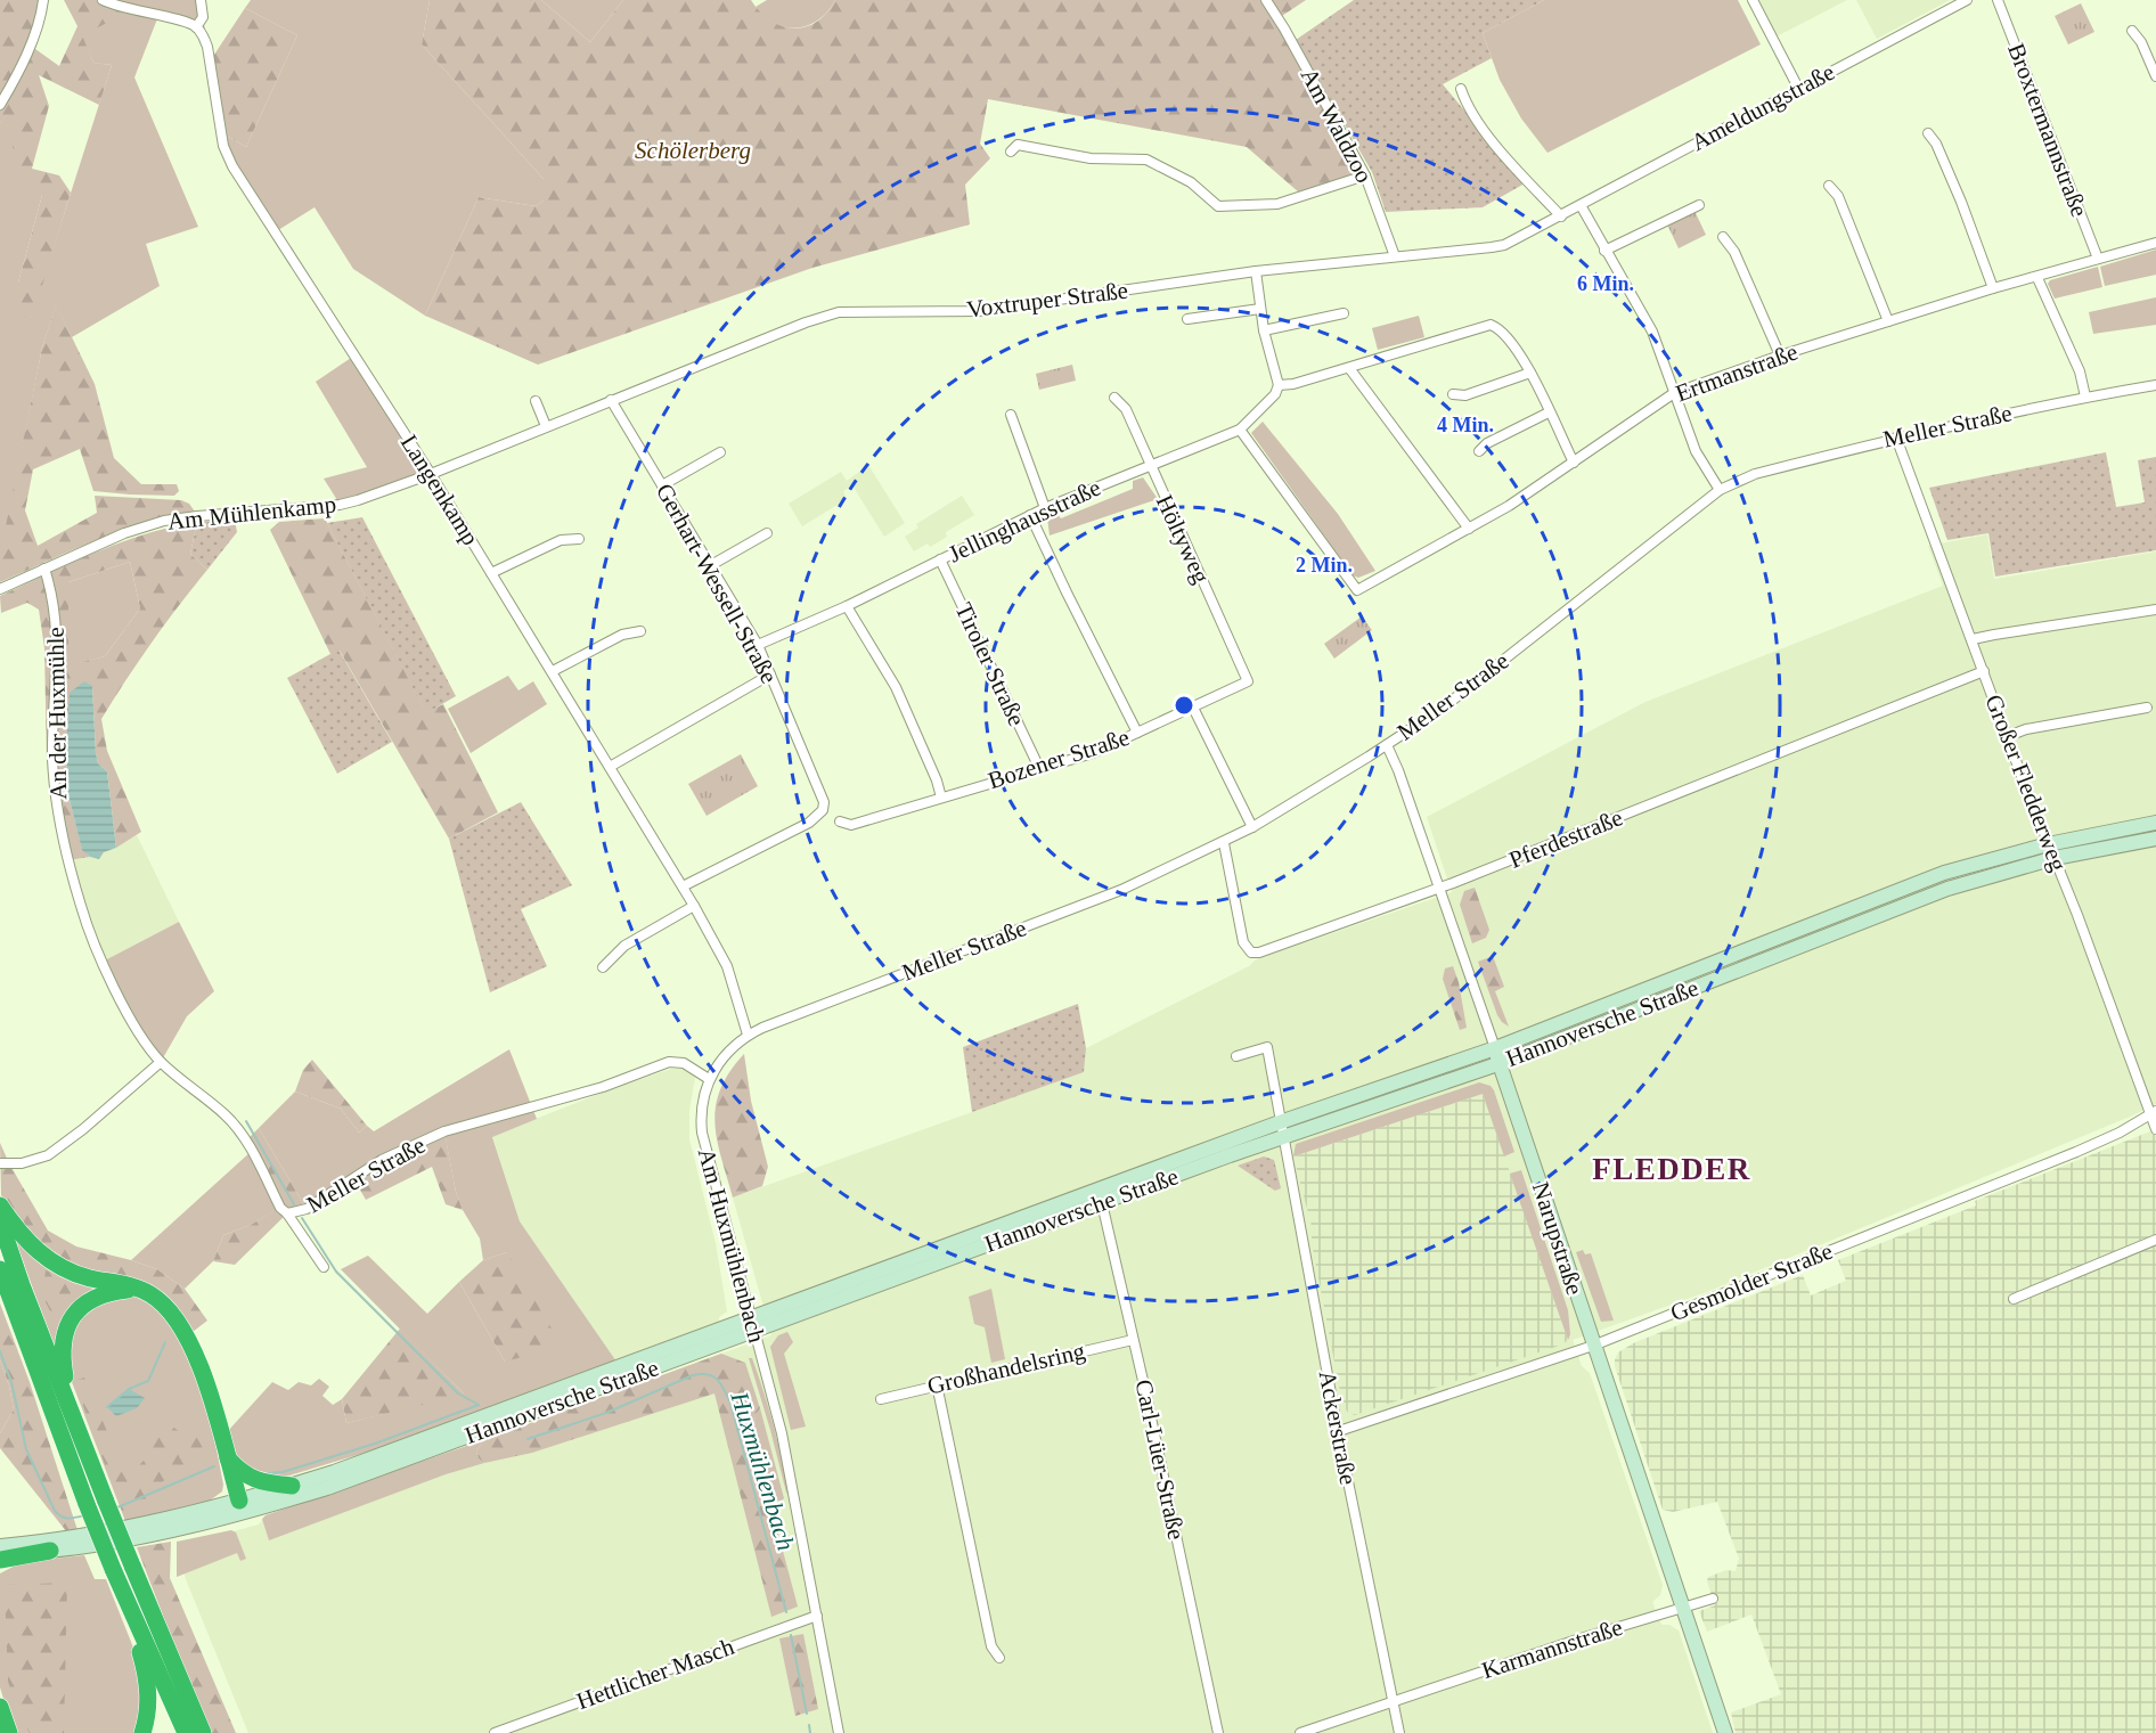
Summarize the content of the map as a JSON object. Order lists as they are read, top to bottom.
{
  "streets": {
    "main road": ["Hannoversche Straße", "Narupstraße"],
    "street": [
      "Ameldungstraße",
      "Am Waldzoo",
      "Broxtermannstraße",
      "Voxtruper Straße",
      "Ertmanstraße",
      "Meller Straße",
      "Langenkamp",
      "Am Mühlenkamp",
      "Jellinghausstraße",
      "Höltyweg",
      "Gerhart-Wessell-Straße",
      "Tiroler Straße",
      "An der Huxmühle",
      "Bozener Straße",
      "Großer Fledderweg",
      "Pferdestraße",
      "Am Huxmühlenbach",
      "Gesmolder Straße",
      "Großhandelsring",
      "Ackerstraße",
      "Carl-Lüer-Straße",
      "Karmannstraße",
      "Hettlicher Masch"
    ]
  },
  "crossings": [
    ["Ameldungstraße", "Voxtruper Straße"],
    ["Am Waldzoo", "Voxtruper Straße"],
    ["Broxtermannstraße", "Ertmanstraße"],
    ["Voxtruper Straße", "Langenkamp"],
    ["Voxtruper Straße", "Am Mühlenkamp"],
    ["Voxtruper Straße", "Gerhart-Wessell-Straße"],
    ["Ertmanstraße", "Jellinghausstraße"],
    ["Meller Straße", "Langenkamp"],
    ["Meller Straße", "An der Huxmühle"],
    ["Meller Straße", "Großer Fledderweg"],
    ["Meller Straße", "Pferdestraße"],
    ["Meller Straße", "Narupstraße"],
    ["Meller Straße", "Am Huxmühlenbach"],
    ["Langenkamp", "Am Mühlenkamp"],
    ["Langenkamp", "Gerhart-Wessell-Straße"],
    ["Langenkamp", "Am Huxmühlenbach"],
    ["Am Mühlenkamp", "An der Huxmühle"],
    ["Jellinghausstraße", "Höltyweg"],
    ["Jellinghausstraße", "Gerhart-Wessell-Straße"],
    ["Jellinghausstraße", "Tiroler Straße"],
    ["Höltyweg", "Bozener Straße"],
    ["Tiroler Straße", "Bozener Straße"],
    ["Großer Fledderweg", "Pferdestraße"],
    ["Großer Fledderweg", "Hannoversche Straße"],
    ["Großer Fledderweg", "Gesmolder Straße"],
    ["Pferdestraße", "Narupstraße"],
    ["Hannoversche Straße", "Narupstraße"],
    ["Hannoversche Straße", "Am Huxmühlenbach"],
    ["Hannoversche Straße", "Ackerstraße"],
    ["Hannoversche Straße", "Carl-Lüer-Straße"],
    ["Narupstraße", "Gesmolder Straße"],
    ["Narupstraße", "Karmannstraße"],
    ["Am Huxmühlenbach", "Hettlicher Masch"],
    ["Gesmolder Straße", "Ackerstraße"],
    ["Großhandelsring", "Carl-Lüer-Straße"],
    ["Ackerstraße", "Karmannstraße"]
  ],
  "districts": ["FLEDDER"],
  "water": ["Huxmühlenbach"],
  "parks": ["Schölerberg"],
  "rings": ["6 Min.", "4 Min.", "2 Min."]
}
